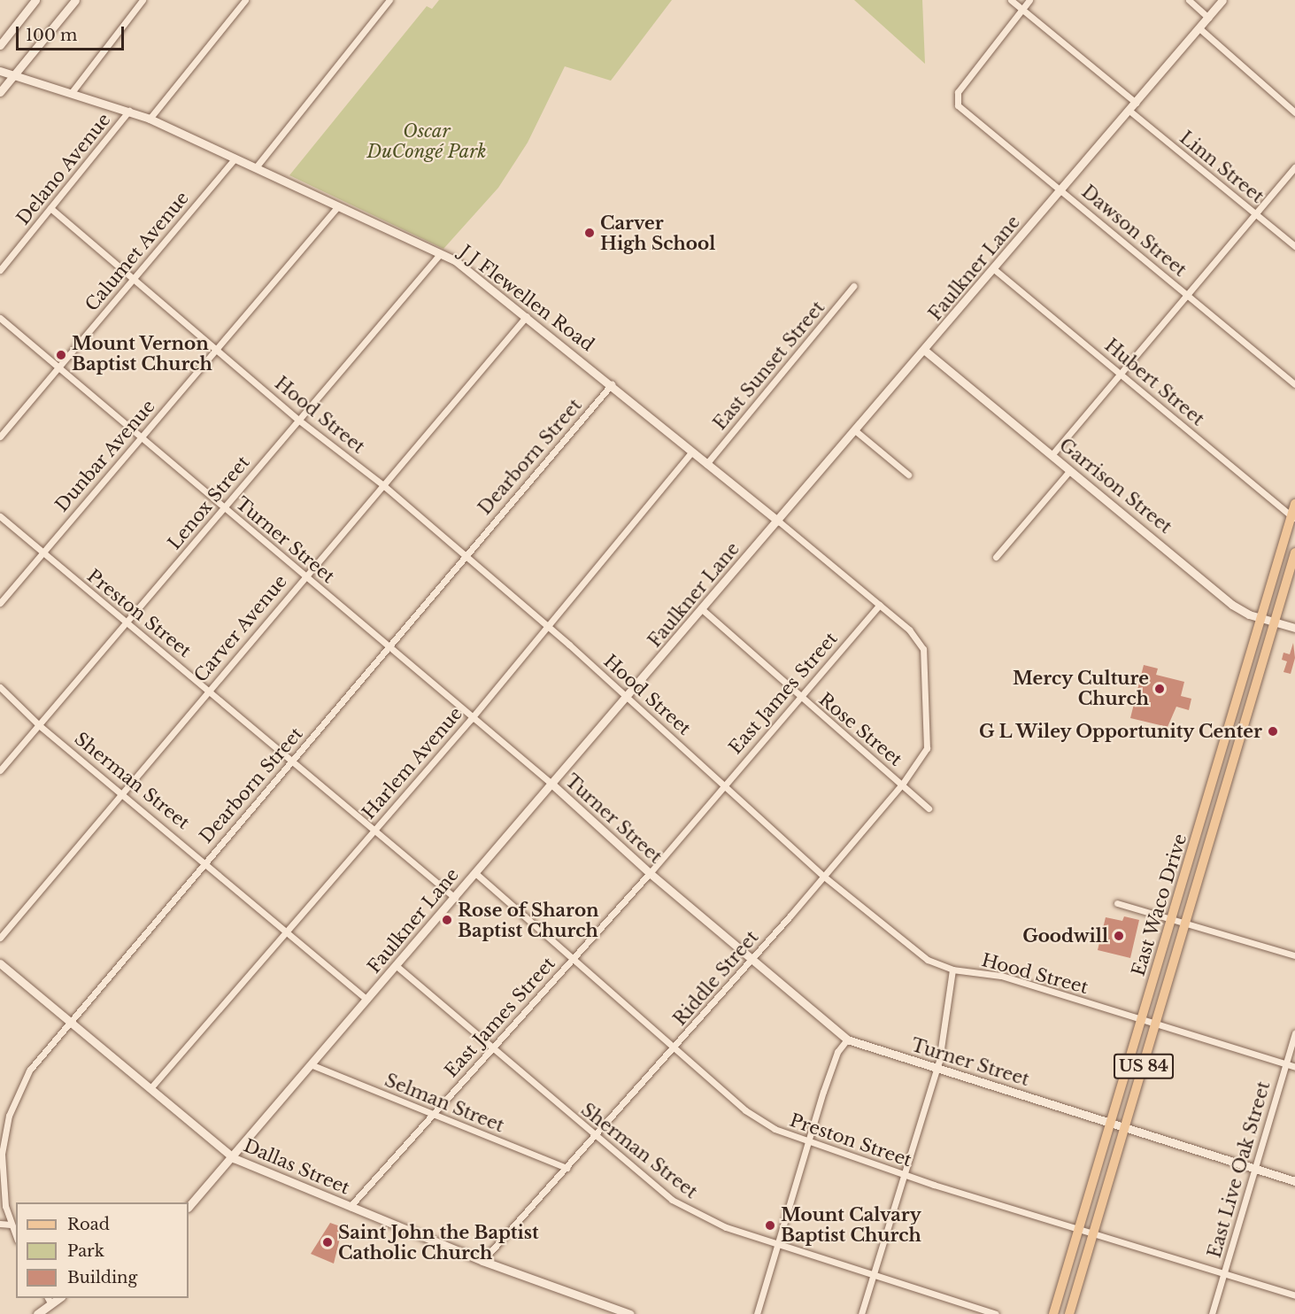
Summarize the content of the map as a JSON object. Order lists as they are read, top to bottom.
{
  "streets": {
    "main road": ["East Waco Drive", "US 84"],
    "street": [
      "Linn Street",
      "Delano Avenue",
      "Dawson Street",
      "Calumet Avenue",
      "Faulkner Lane",
      "J J Flewellen Road",
      "East Sunset Street",
      "Hubert Street",
      "Hood Street",
      "Dunbar Avenue",
      "Dearborn Street",
      "Garrison Street",
      "Lenox Street",
      "Turner Street",
      "Preston Street",
      "Carver Avenue",
      "East James Street",
      "Rose Street",
      "Harlem Avenue",
      "Sherman Street",
      "Riddle Street",
      "Selman Street",
      "Dallas Street",
      "East Live Oak Street"
    ]
  },
  "crossings": [
    ["Linn Street", "Faulkner Lane"],
    ["Delano Avenue", "J J Flewellen Road"],
    ["Delano Avenue", "Hood Street"],
    ["Dawson Street", "Faulkner Lane"],
    ["Calumet Avenue", "J J Flewellen Road"],
    ["Calumet Avenue", "Hood Street"],
    ["Calumet Avenue", "Turner Street"],
    ["Faulkner Lane", "J J Flewellen Road"],
    ["Faulkner Lane", "Hubert Street"],
    ["Faulkner Lane", "Hood Street"],
    ["Faulkner Lane", "Garrison Street"],
    ["Faulkner Lane", "Turner Street"],
    ["Faulkner Lane", "Preston Street"],
    ["Faulkner Lane", "Rose Street"],
    ["Faulkner Lane", "Sherman Street"],
    ["Faulkner Lane", "Selman Street"],
    ["Faulkner Lane", "Dallas Street"],
    ["J J Flewellen Road", "East Sunset Street"],
    ["J J Flewellen Road", "Dunbar Avenue"],
    ["J J Flewellen Road", "Dearborn Street"],
    ["J J Flewellen Road", "Lenox Street"],
    ["J J Flewellen Road", "Carver Avenue"],
    ["J J Flewellen Road", "East James Street"],
    ["J J Flewellen Road", "Harlem Avenue"],
    ["J J Flewellen Road", "Riddle Street"],
    ["Hubert Street", "East Waco Drive"],
    ["Hood Street", "Dunbar Avenue"],
    ["Hood Street", "Dearborn Street"],
    ["Hood Street", "Lenox Street"],
    ["Hood Street", "Carver Avenue"],
    ["Hood Street", "East James Street"],
    ["Hood Street", "Harlem Avenue"],
    ["Hood Street", "East Waco Drive"],
    ["Hood Street", "Riddle Street"],
    ["Hood Street", "East Live Oak Street"],
    ["Dunbar Avenue", "Turner Street"],
    ["Dunbar Avenue", "Preston Street"],
    ["Dearborn Street", "Turner Street"],
    ["Dearborn Street", "Preston Street"],
    ["Dearborn Street", "Sherman Street"],
    ["Dearborn Street", "Dallas Street"],
    ["Garrison Street", "East Waco Drive"],
    ["Lenox Street", "Turner Street"],
    ["Lenox Street", "Preston Street"],
    ["Lenox Street", "Sherman Street"],
    ["Turner Street", "Carver Avenue"],
    ["Turner Street", "East James Street"],
    ["Turner Street", "Harlem Avenue"],
    ["Turner Street", "East Waco Drive"],
    ["Turner Street", "Riddle Street"],
    ["Turner Street", "East Live Oak Street"],
    ["Preston Street", "Carver Avenue"],
    ["Preston Street", "East James Street"],
    ["Preston Street", "Harlem Avenue"],
    ["Preston Street", "East Waco Drive"],
    ["Preston Street", "Riddle Street"],
    ["Preston Street", "East Live Oak Street"],
    ["Carver Avenue", "Sherman Street"],
    ["East James Street", "Rose Street"],
    ["East James Street", "Sherman Street"],
    ["East James Street", "Selman Street"],
    ["East James Street", "Dallas Street"],
    ["Rose Street", "Riddle Street"],
    ["Harlem Avenue", "Sherman Street"],
    ["Harlem Avenue", "Dallas Street"],
    ["Sherman Street", "Riddle Street"],
    ["Riddle Street", "Selman Street"],
    ["Riddle Street", "Dallas Street"]
  ],
  "parks": ["Oscar DuCongé Park"],
  "places": [
    "Carver High School",
    "Mount Vernon Baptist Church",
    "Mercy Culture Church",
    "G L Wiley Opportunity Center",
    "Rose of Sharon Baptist Church",
    "Goodwill",
    "Mount Calvary Baptist Church",
    "Saint John the Baptist Catholic Church"
  ],
  "legend": ["Road", "Park", "Building"],
  "scale_bar": "100 m"
}
